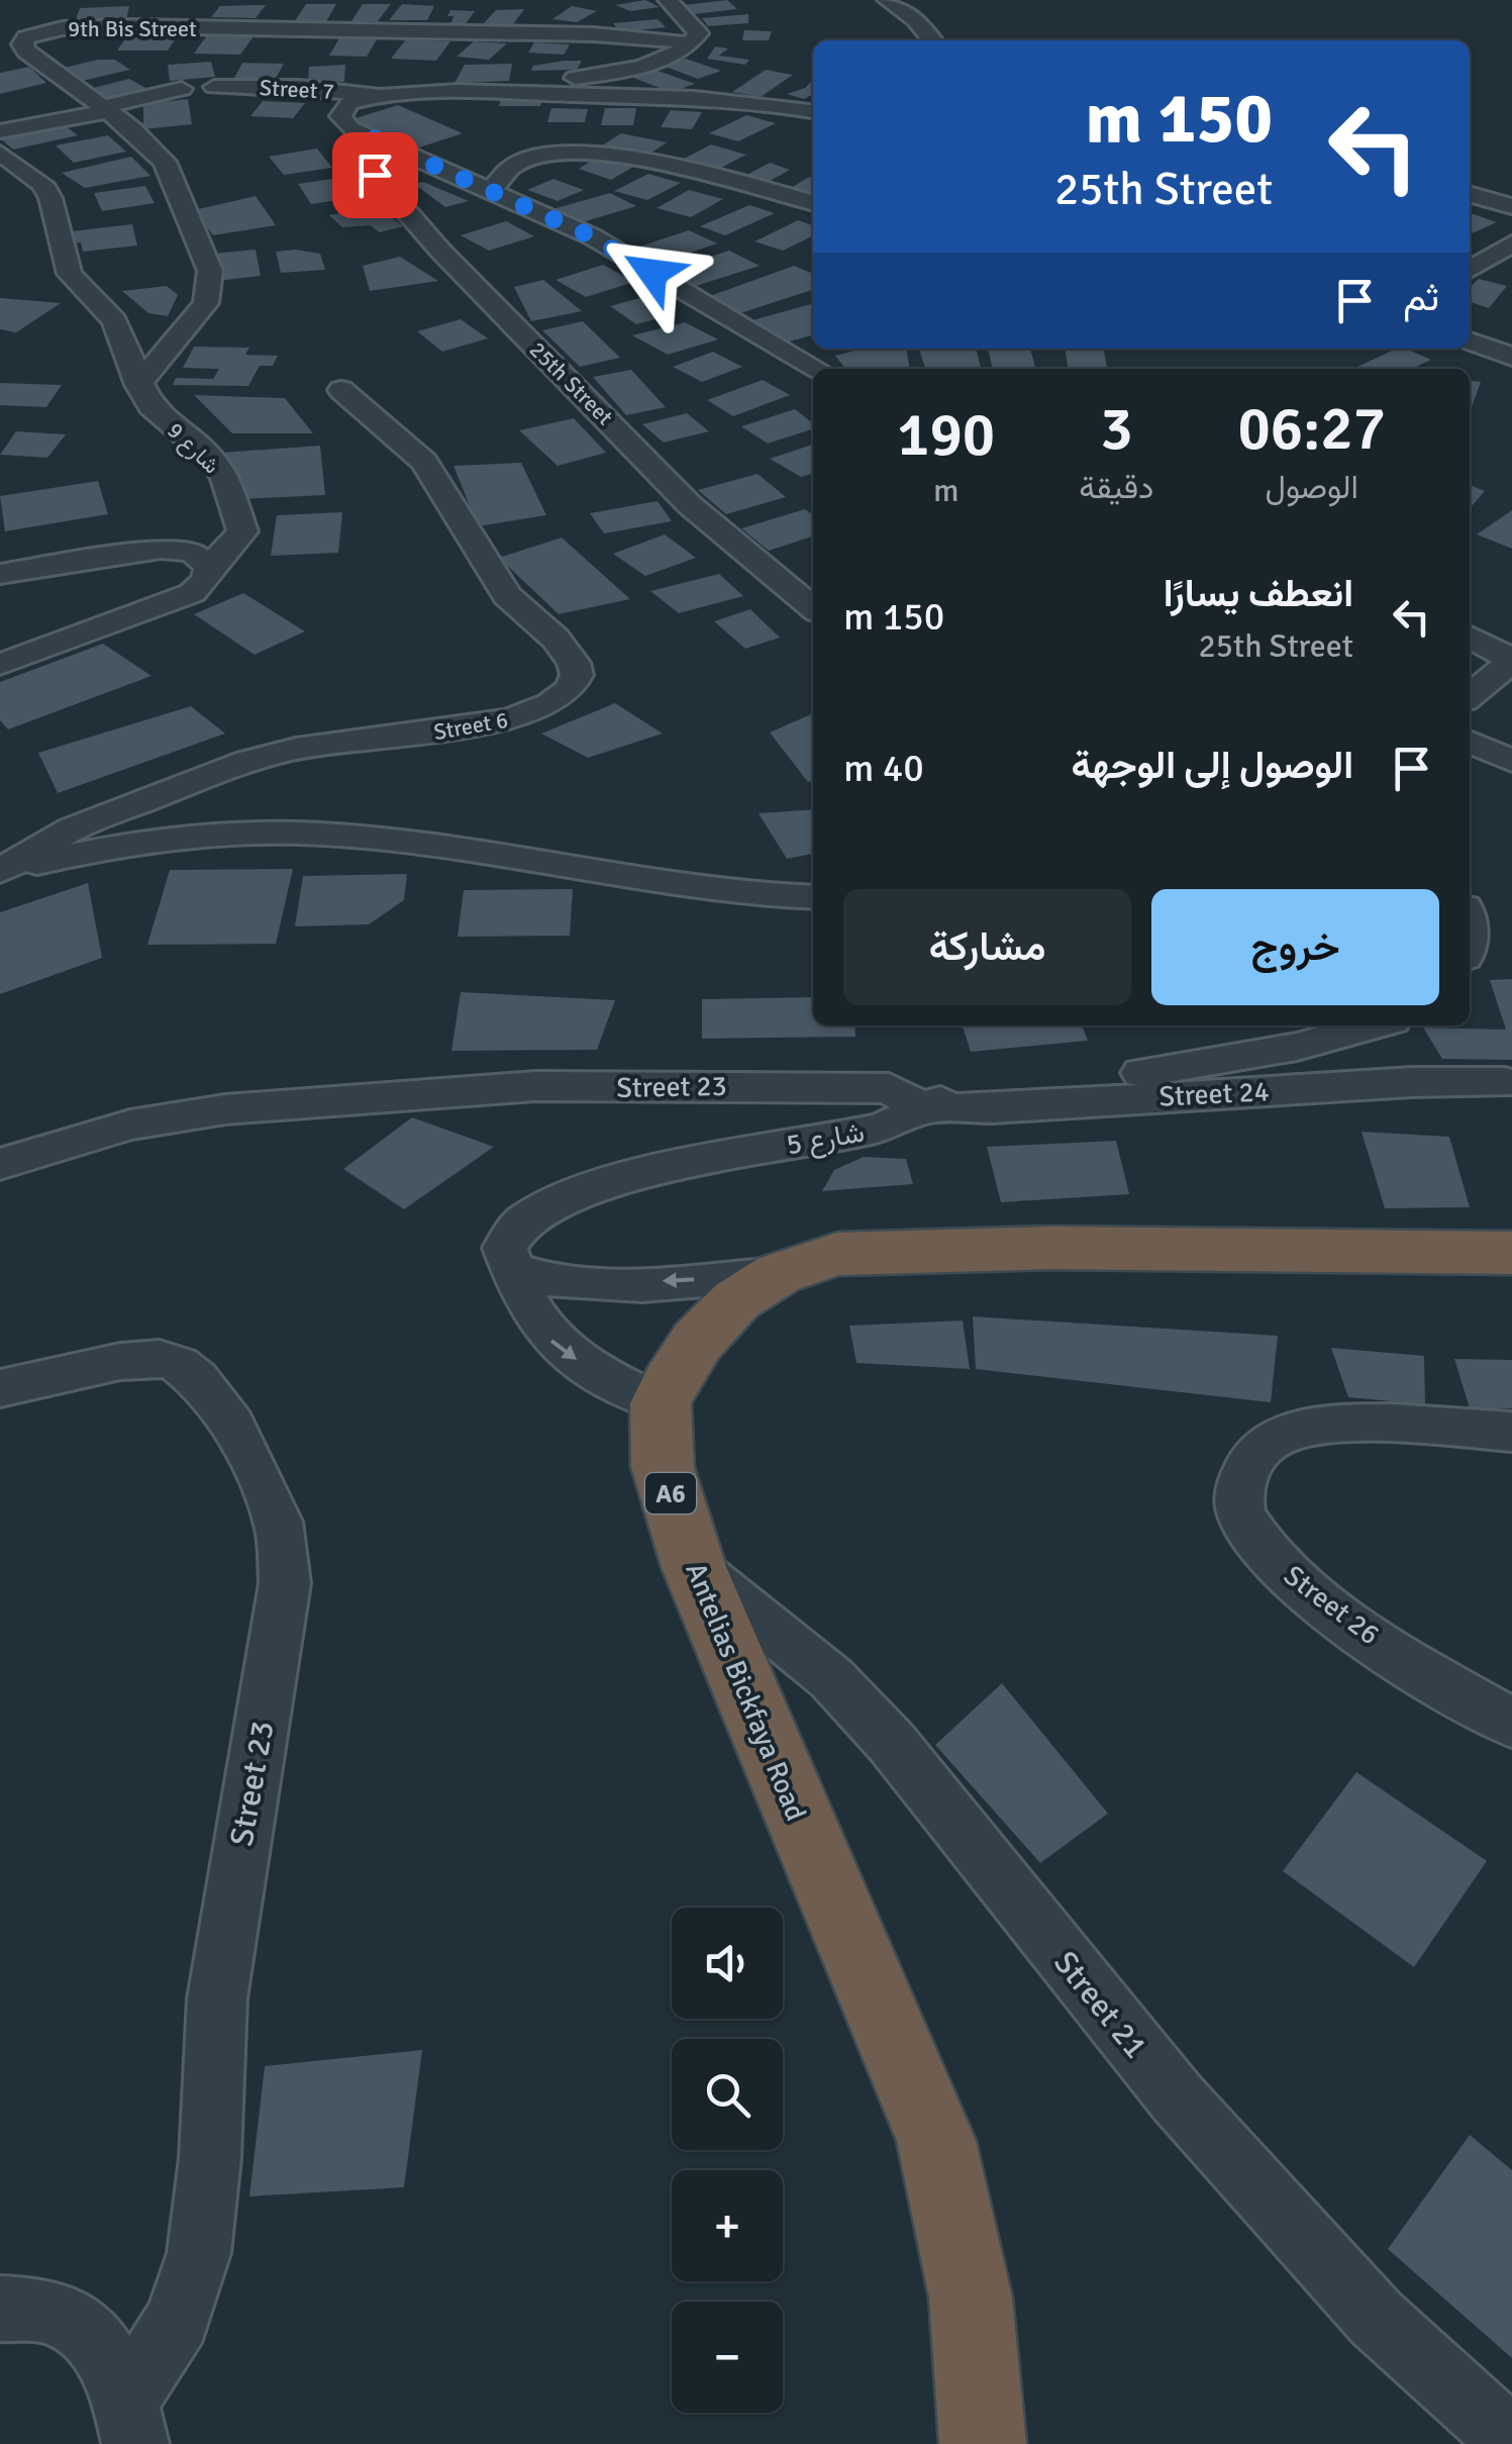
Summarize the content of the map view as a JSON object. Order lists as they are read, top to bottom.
{
  "streets": {
    "highway": ["A6", "Antelias Bickfaya Road"],
    "street": [
      "9th Bis Street",
      "Street 7",
      "25th Street",
      "شارع 9",
      "Street 6",
      "Street 23",
      "Street 24",
      "شارع 5",
      "Street 26",
      "Street 21"
    ]
  },
  "crossings": [
    ["9th Bis Street", "شارع 9"],
    ["Street 7", "25th Street"],
    ["Street 23", "Street 24"],
    ["Street 23", "شارع 5"],
    ["Street 24", "شارع 5"],
    ["Antelias Bickfaya Road", "Street 21"]
  ],
  "page": {
    "turn": ["150 m", "25th Street"],
    "then": "ثم",
    "eta": [
      "06:27",
      "الوصول",
      "3",
      "دقيقة",
      "190",
      "m"
    ],
    "list": [
      {
        "name": "انعطف يسارًا",
        "note": "25th Street",
        "value": "150 m"
      },
      {
        "name": "الوصول إلى الوجهة",
        "value": "40 m"
      }
    ],
    "buttons": ["خروج", "مشاركة"],
    "map_buttons": ["+", "−"]
  }
}
